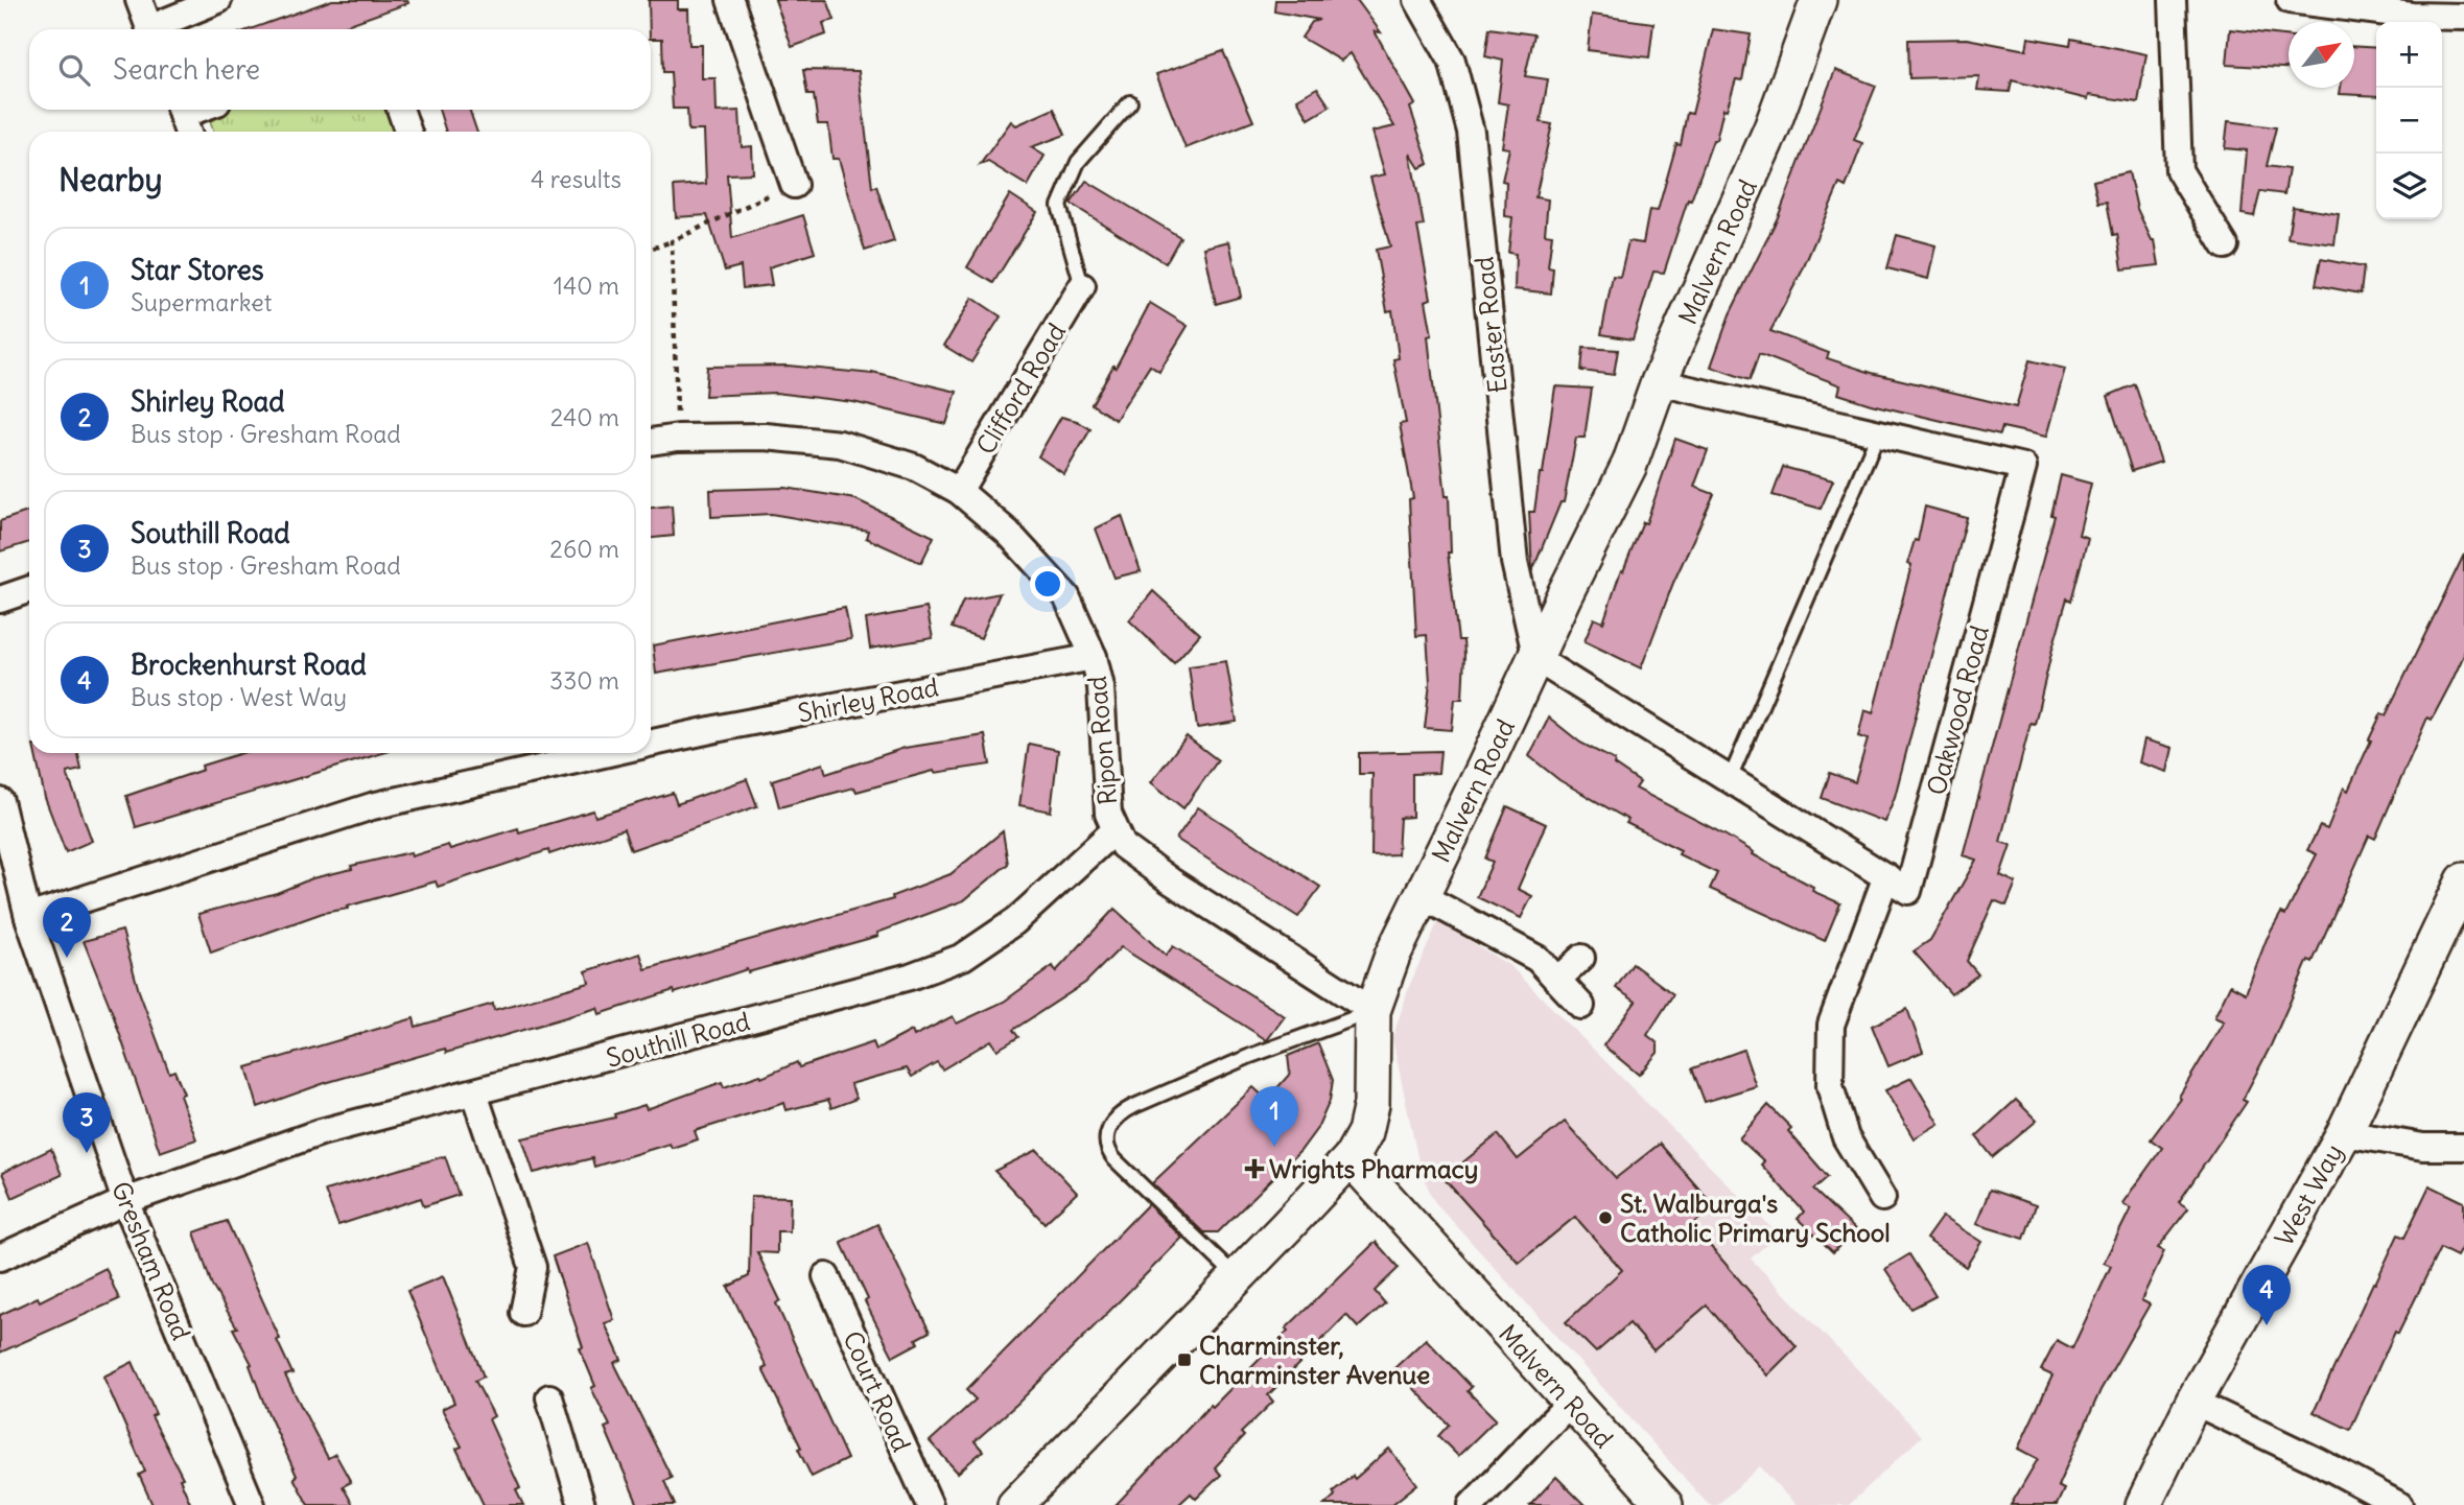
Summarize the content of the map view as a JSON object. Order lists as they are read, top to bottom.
{
  "streets": {
    "street": [
      "Malvern Road",
      "Easter Road",
      "Clifford Road",
      "Shirley Road",
      "Oakwood Road",
      "Ripon Road",
      "Southill Road",
      "West Way",
      "Gresham Road",
      "Court Road"
    ]
  },
  "crossings": [
    ["Malvern Road", "Easter Road"],
    ["Malvern Road", "Oakwood Road"],
    ["Malvern Road", "Ripon Road"],
    ["Easter Road", "Oakwood Road"],
    ["Clifford Road", "Ripon Road"],
    ["Shirley Road", "Ripon Road"],
    ["Shirley Road", "Gresham Road"],
    ["Ripon Road", "Southill Road"],
    ["Southill Road", "Gresham Road"]
  ],
  "places": {
    "health": ["Wrights Pharmacy"],
    "other": ["St. Walburga's Catholic Primary School"],
    "transit": ["Charminster, Charminster Avenue"]
  },
  "north": "top right",
  "page": {
    "map_buttons": ["+", "−"],
    "search": "Search here",
    "heading": ["Nearby", "4 results"],
    "list": [
      {
        "mark": "1",
        "name": "Star Stores",
        "note": "Supermarket",
        "value": "140 m"
      },
      {
        "mark": "2",
        "name": "Shirley Road",
        "note": "Bus stop · Gresham Road",
        "value": "240 m"
      },
      {
        "mark": "3",
        "name": "Southill Road",
        "note": "Bus stop · Gresham Road",
        "value": "260 m"
      },
      {
        "mark": "4",
        "name": "Brockenhurst Road",
        "note": "Bus stop · West Way",
        "value": "330 m"
      }
    ],
    "pins": [
      "2",
      "1",
      "3",
      "4"
    ]
  }
}
